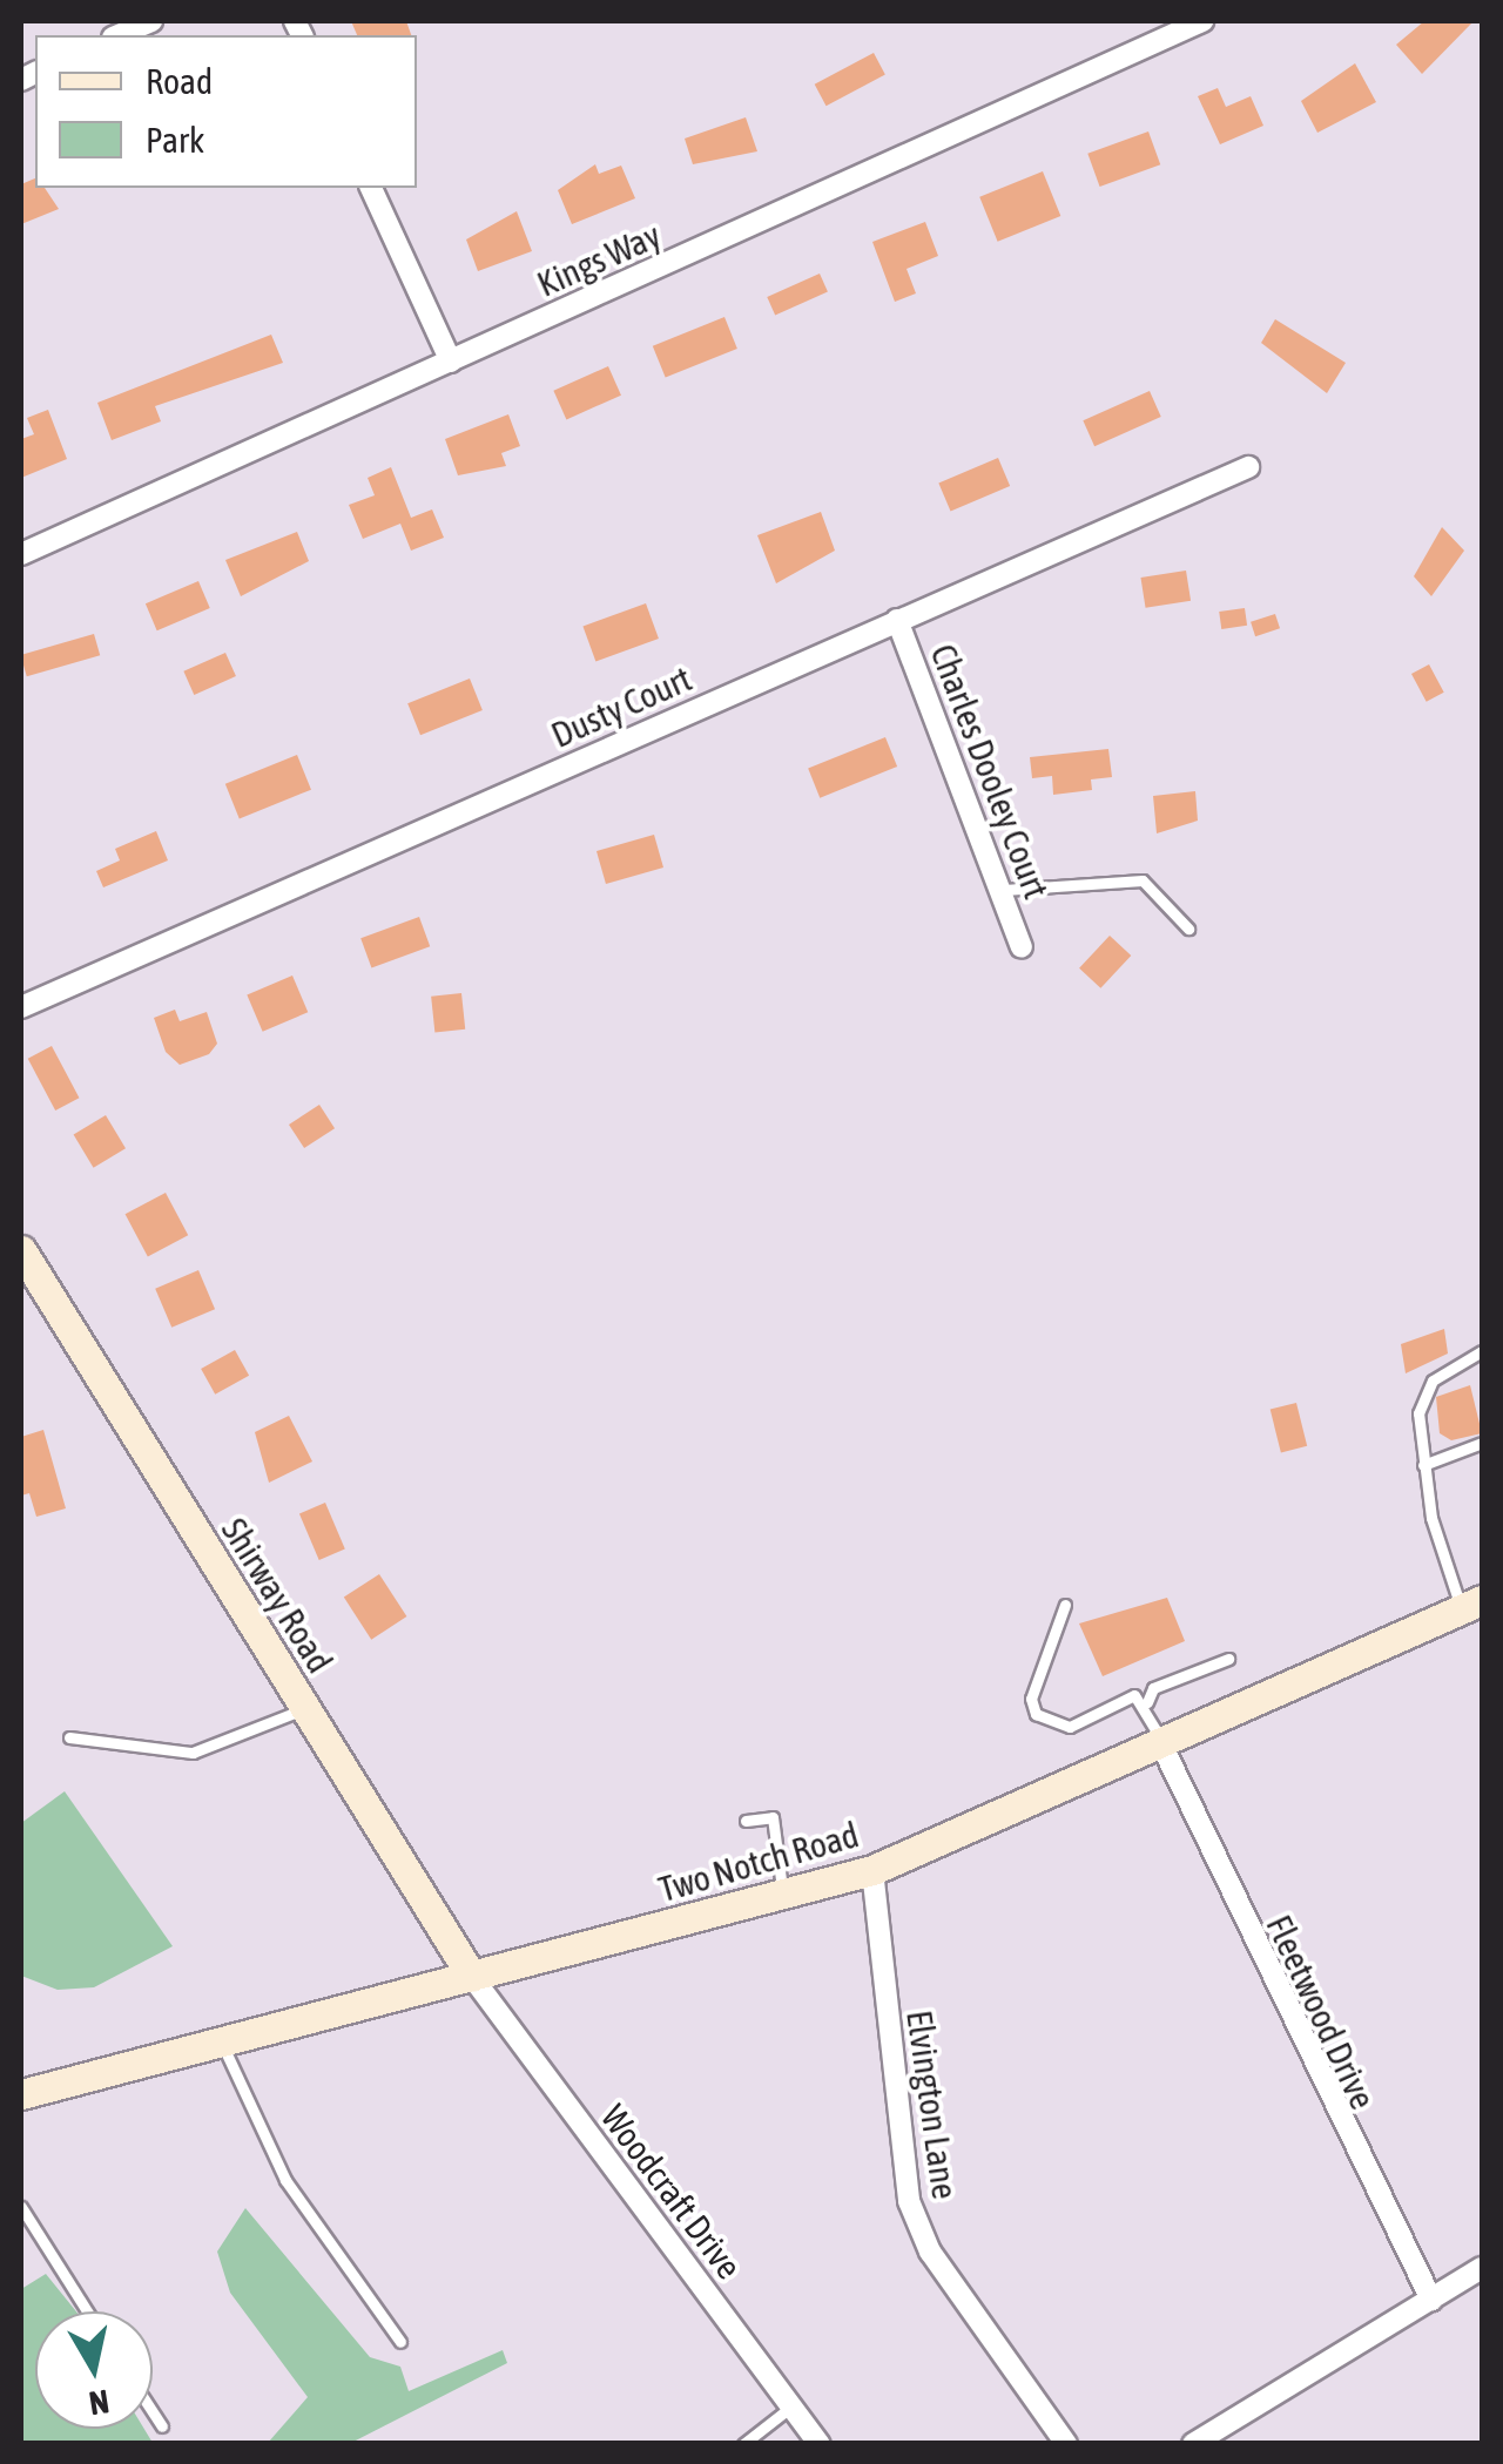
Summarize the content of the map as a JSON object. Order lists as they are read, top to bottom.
{
  "streets": {
    "street": [
      "Kings Way",
      "Dusty Court",
      "Charles Dooley Court",
      "Shirway Road",
      "Two Notch Road",
      "Fleetwood Drive",
      "Elvington Lane",
      "Woodcraft Drive"
    ]
  },
  "crossings": [
    ["Dusty Court", "Charles Dooley Court"],
    ["Shirway Road", "Two Notch Road"],
    ["Shirway Road", "Woodcraft Drive"],
    ["Two Notch Road", "Fleetwood Drive"],
    ["Two Notch Road", "Elvington Lane"],
    ["Two Notch Road", "Woodcraft Drive"]
  ],
  "legend": ["Road", "Park"],
  "north": "bottom"
}
